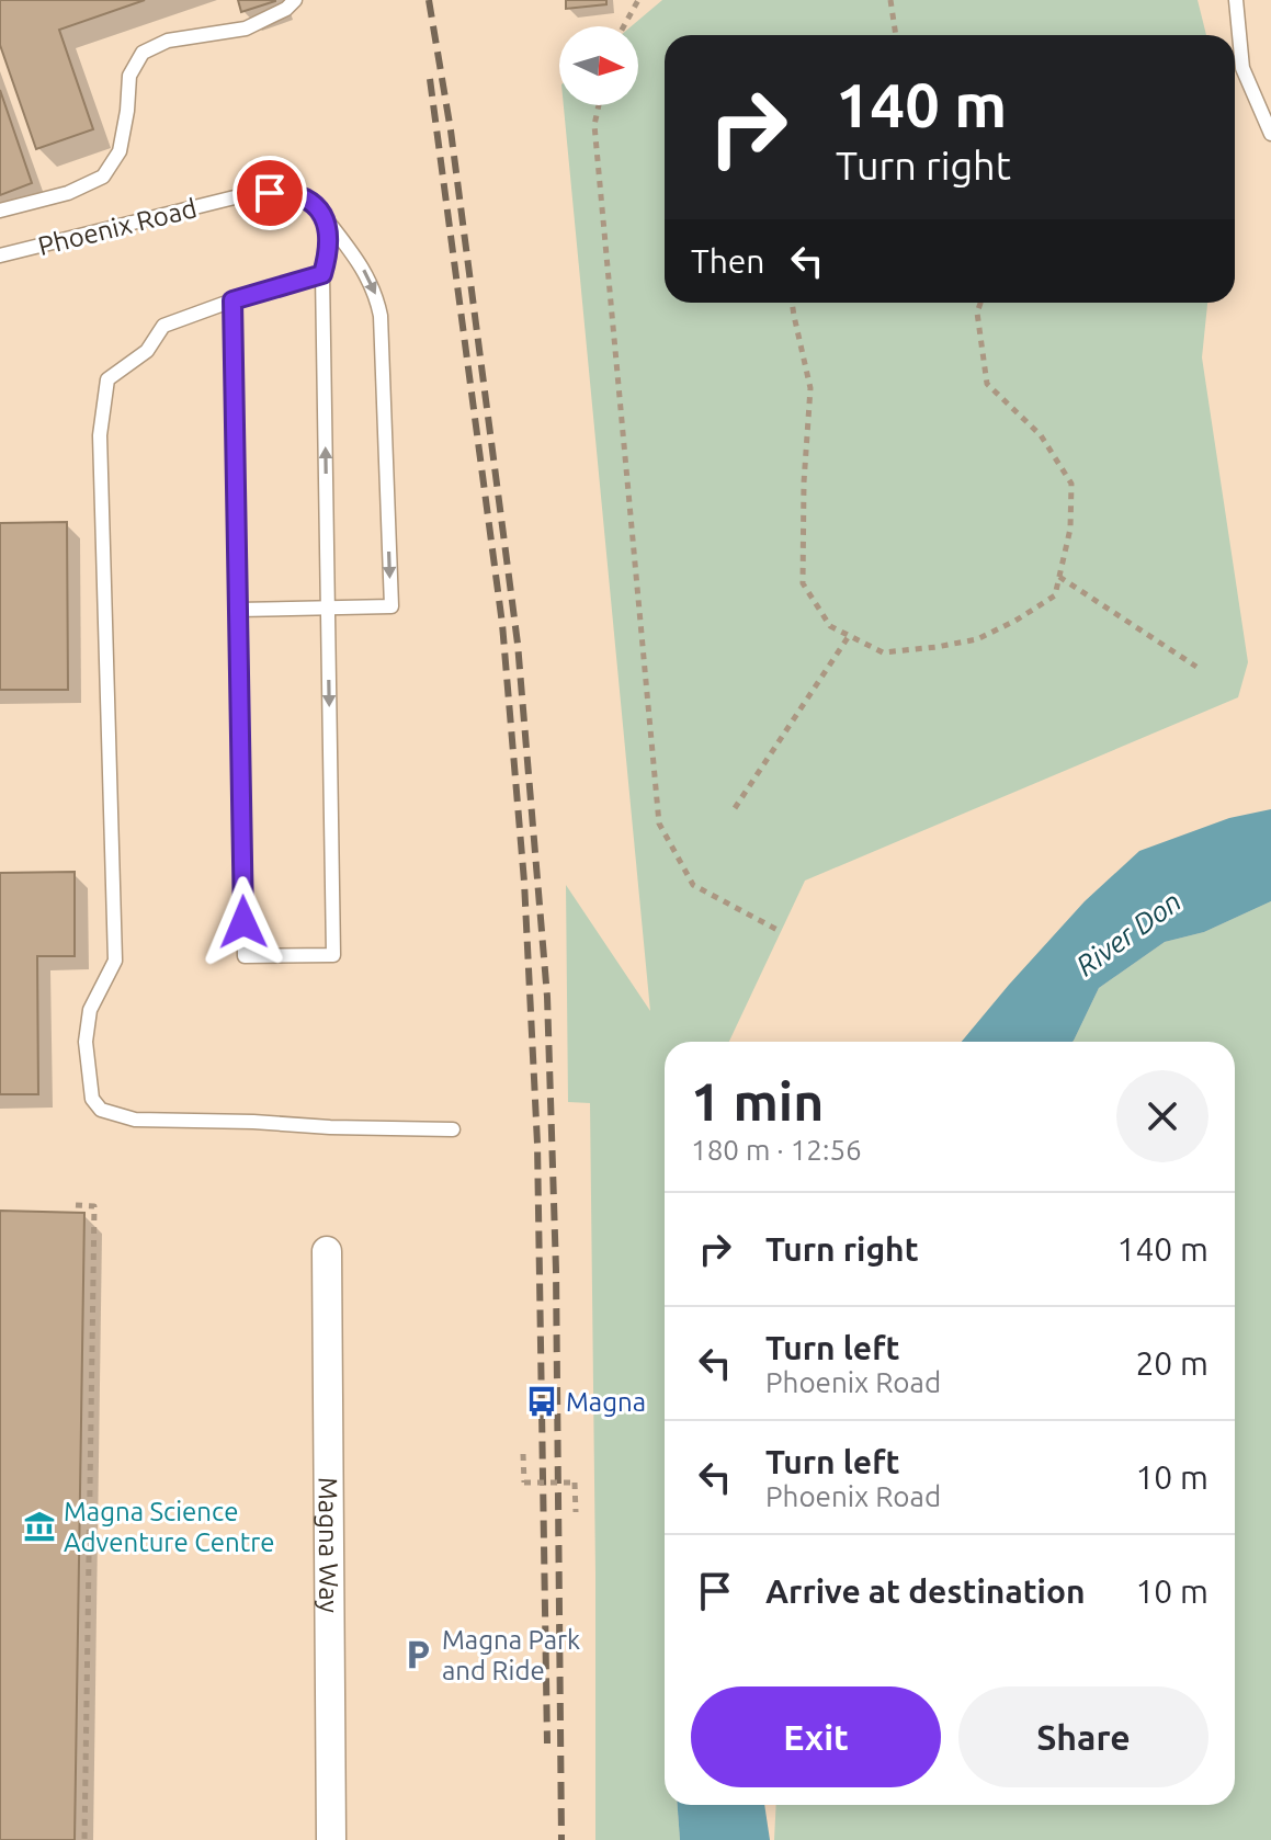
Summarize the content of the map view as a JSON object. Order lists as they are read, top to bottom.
{
  "streets": {
    "street": ["Magna Way"],
    "lane": ["Phoenix Road"]
  },
  "water": ["River Don"],
  "places": {
    "bus stop": ["Magna"],
    "museum": ["Magna Science Adventure Centre"],
    "parking": ["Magna Park and Ride"]
  },
  "north": "right",
  "page": {
    "turn": ["140 m", "Turn right"],
    "then": "Then",
    "heading": ["1 min", "180 m · 12:56"],
    "list": [
      {
        "name": "Turn right",
        "value": "140 m"
      },
      {
        "name": "Turn left",
        "note": "Phoenix Road",
        "value": "20 m"
      },
      {
        "name": "Turn left",
        "note": "Phoenix Road",
        "value": "10 m"
      },
      {
        "name": "Arrive at destination",
        "value": "10 m"
      }
    ],
    "buttons": ["Exit", "Share"]
  }
}
